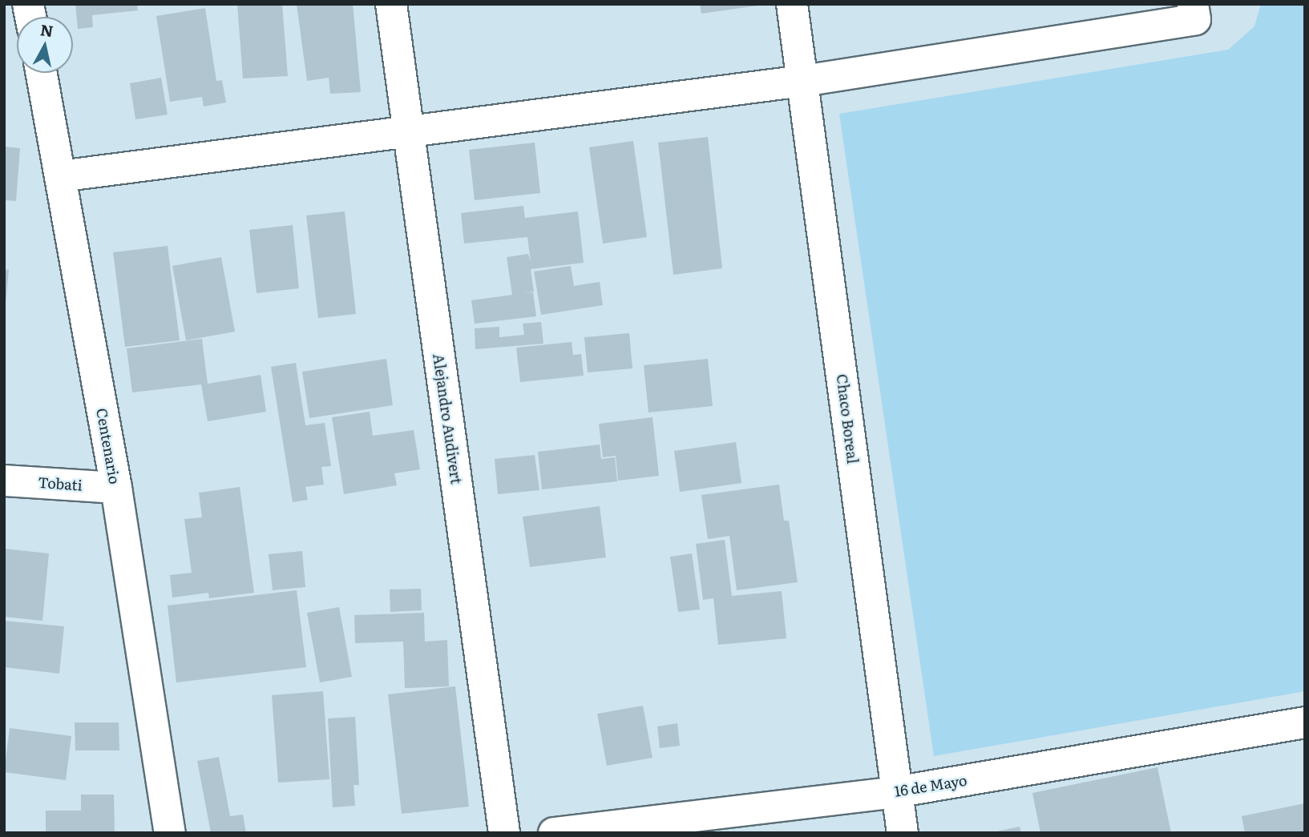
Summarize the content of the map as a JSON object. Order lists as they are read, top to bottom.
{
  "streets": {
    "street": [
      "Alejandro Audivert",
      "Chaco Boreal",
      "Centenario",
      "Tobati",
      "16 de Mayo"
    ]
  },
  "crossings": [
    ["Chaco Boreal", "16 de Mayo"],
    ["Centenario", "Tobati"]
  ],
  "north": "top"
}
